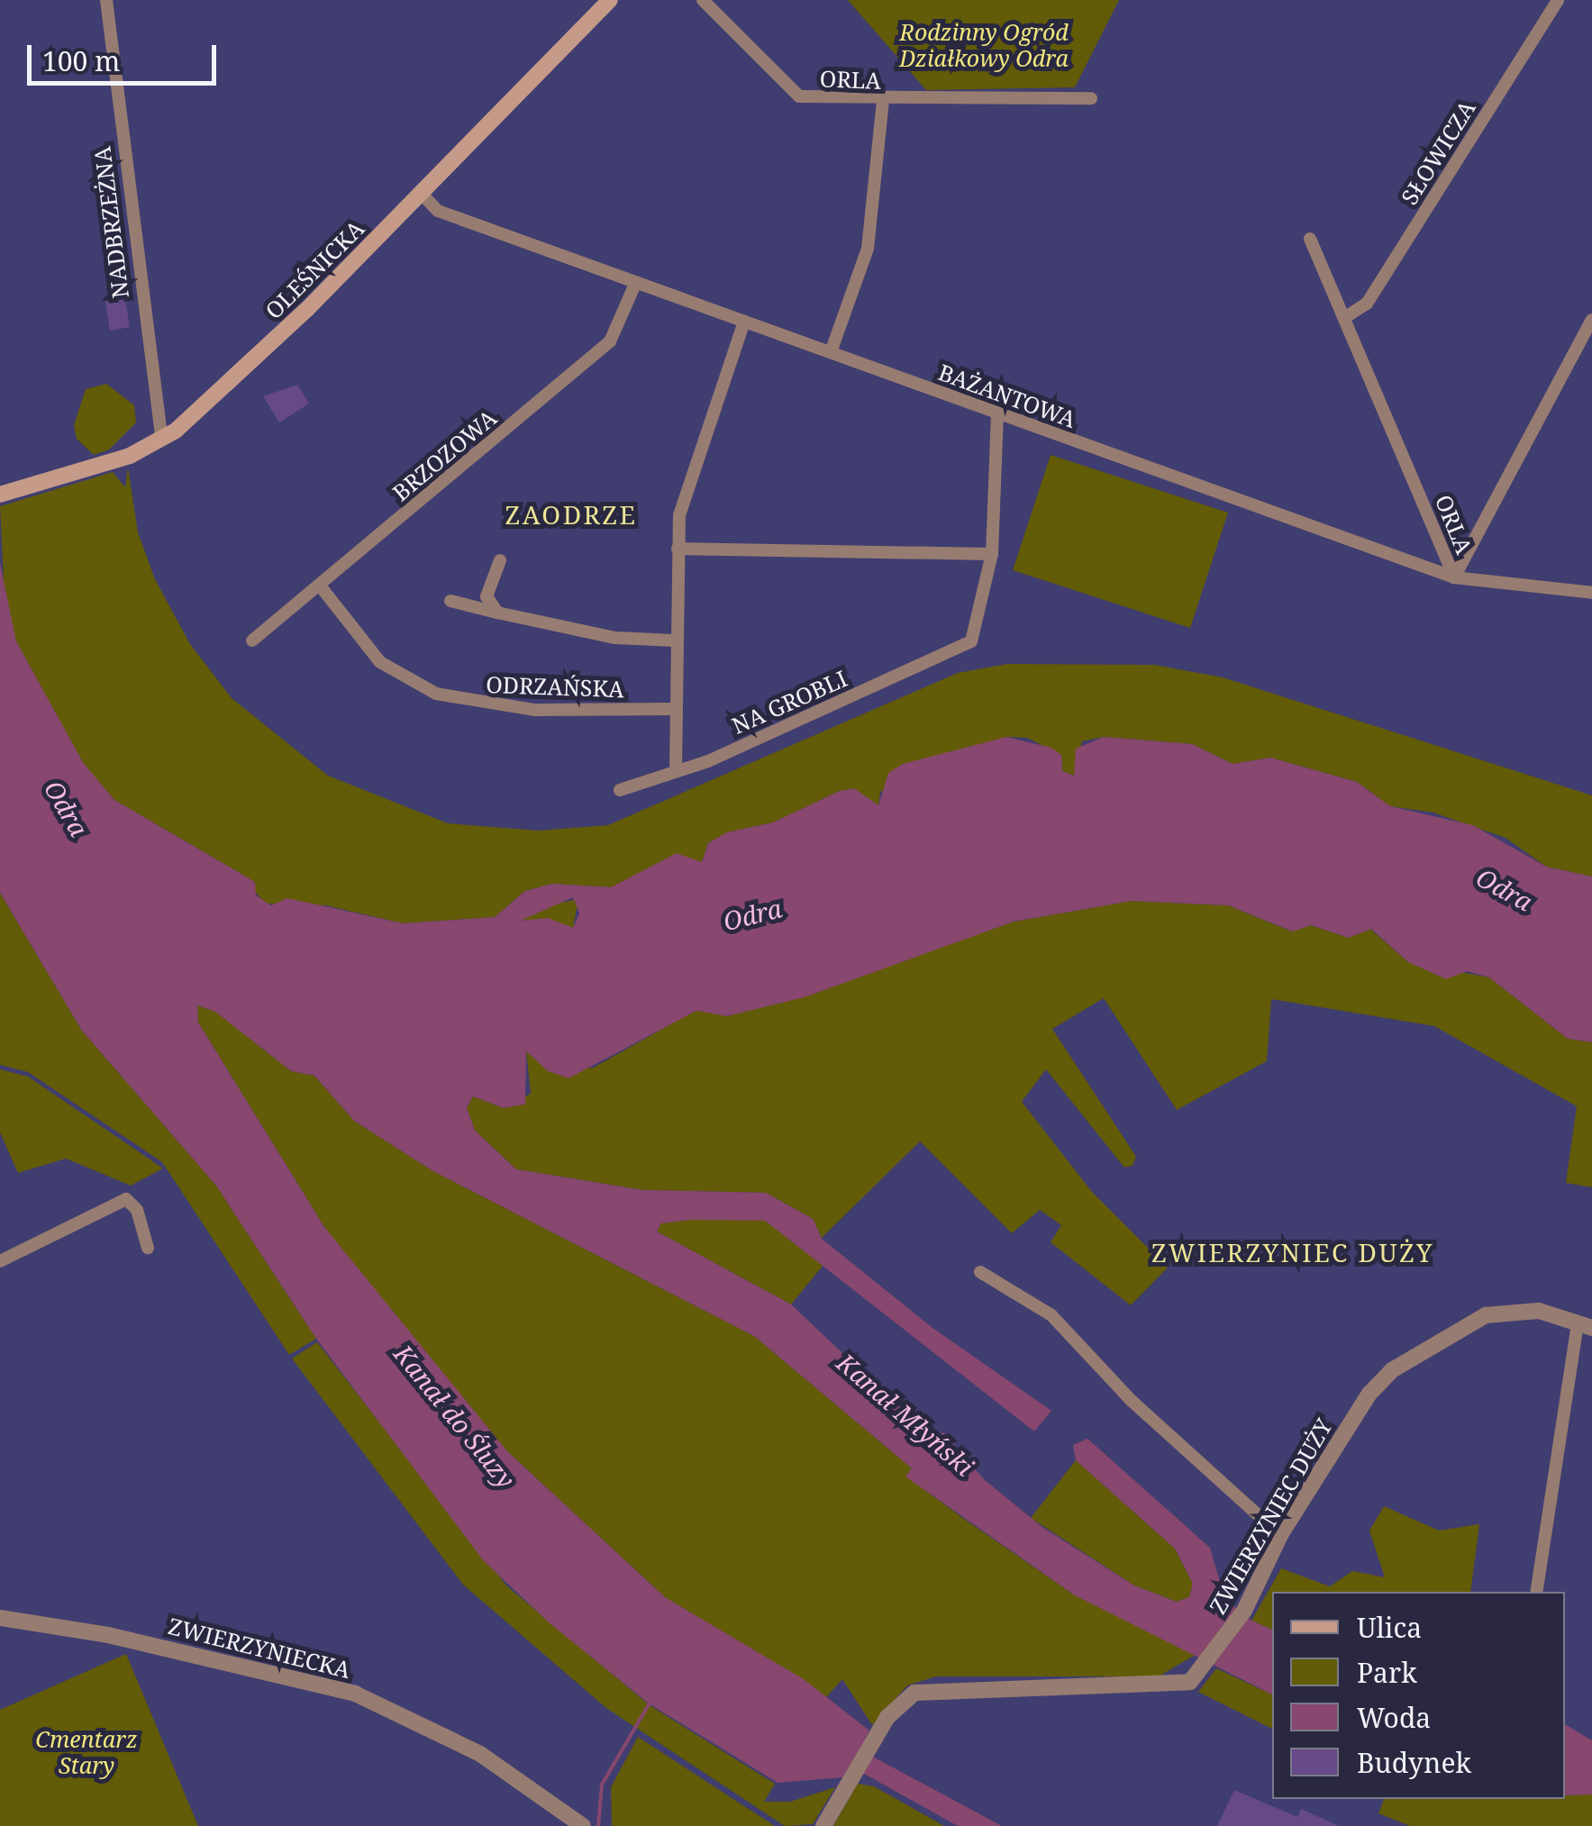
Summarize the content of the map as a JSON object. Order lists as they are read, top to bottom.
{
  "streets": {
    "main road": ["OLEŚNICKA"],
    "street": [
      "ORLA",
      "SŁOWICZA",
      "NADBRZEŻNA",
      "BAŻANTOWA",
      "BRZOZOWA",
      "ODRZAŃSKA",
      "NA GROBLI",
      "ZWIERZYNIEC DUŻY",
      "ZWIERZYNIECKA"
    ]
  },
  "crossings": [
    ["ORLA", "SŁOWICZA"],
    ["ORLA", "BAŻANTOWA"],
    ["NADBRZEŻNA", "OLEŚNICKA"],
    ["OLEŚNICKA", "BAŻANTOWA"],
    ["BAŻANTOWA", "BRZOZOWA"],
    ["BRZOZOWA", "ODRZAŃSKA"]
  ],
  "districts": ["ZAODRZE", "ZWIERZYNIEC DUŻY"],
  "water": ["Odra", "Kanał Młyński", "Kanał do Śluzy"],
  "parks": ["Rodzinny Ogród Działkowy Odra", "Cmentarz Stary"],
  "legend": [
    "Ulica",
    "Park",
    "Woda",
    "Budynek"
  ],
  "scale_bar": "100 m"
}
